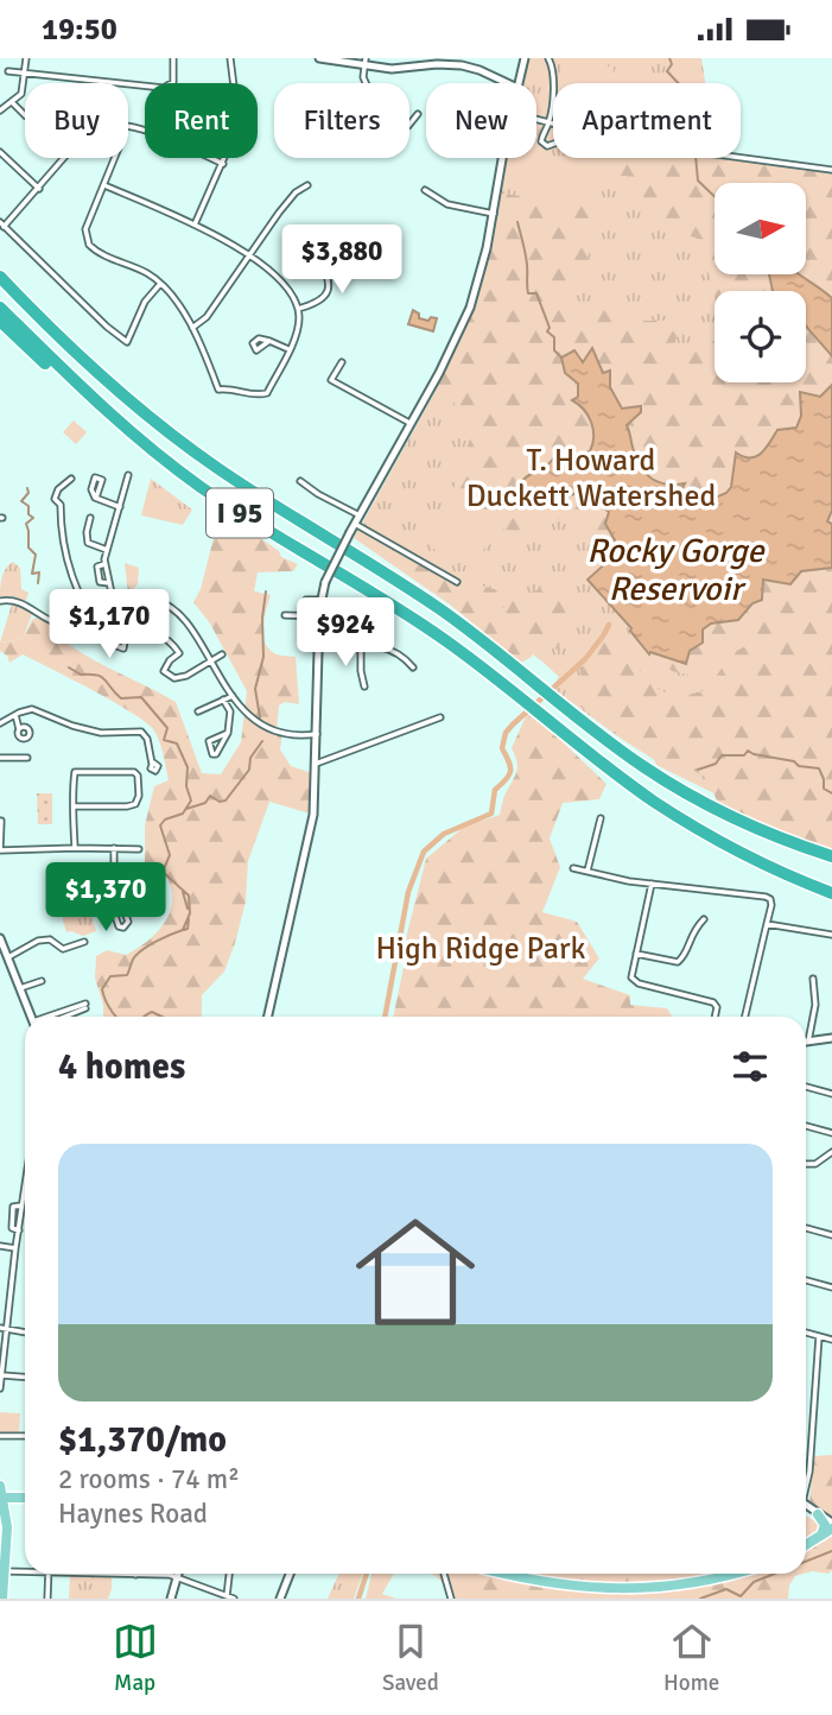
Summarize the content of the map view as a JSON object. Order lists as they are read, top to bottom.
{
  "streets": {
    "highway": ["I 95"]
  },
  "water": ["Rocky Gorge Reservoir"],
  "parks": ["T. Howard Duckett Watershed", "High Ridge Park"],
  "north": "right",
  "page": {
    "status": "19:50",
    "chip": [
      "Buy",
      "Rent",
      "Filters",
      "New",
      "Apartment"
    ],
    "price": [
      "$3,880",
      "$1,170",
      "$924",
      "$1,370"
    ],
    "heading": "4 homes",
    "list": [
      {
        "name": "$1,370/mo",
        "note": "2 rooms · 74 m² · Haynes Road"
      }
    ],
    "tabs": ["Map", "Saved", "Home"]
  }
}
